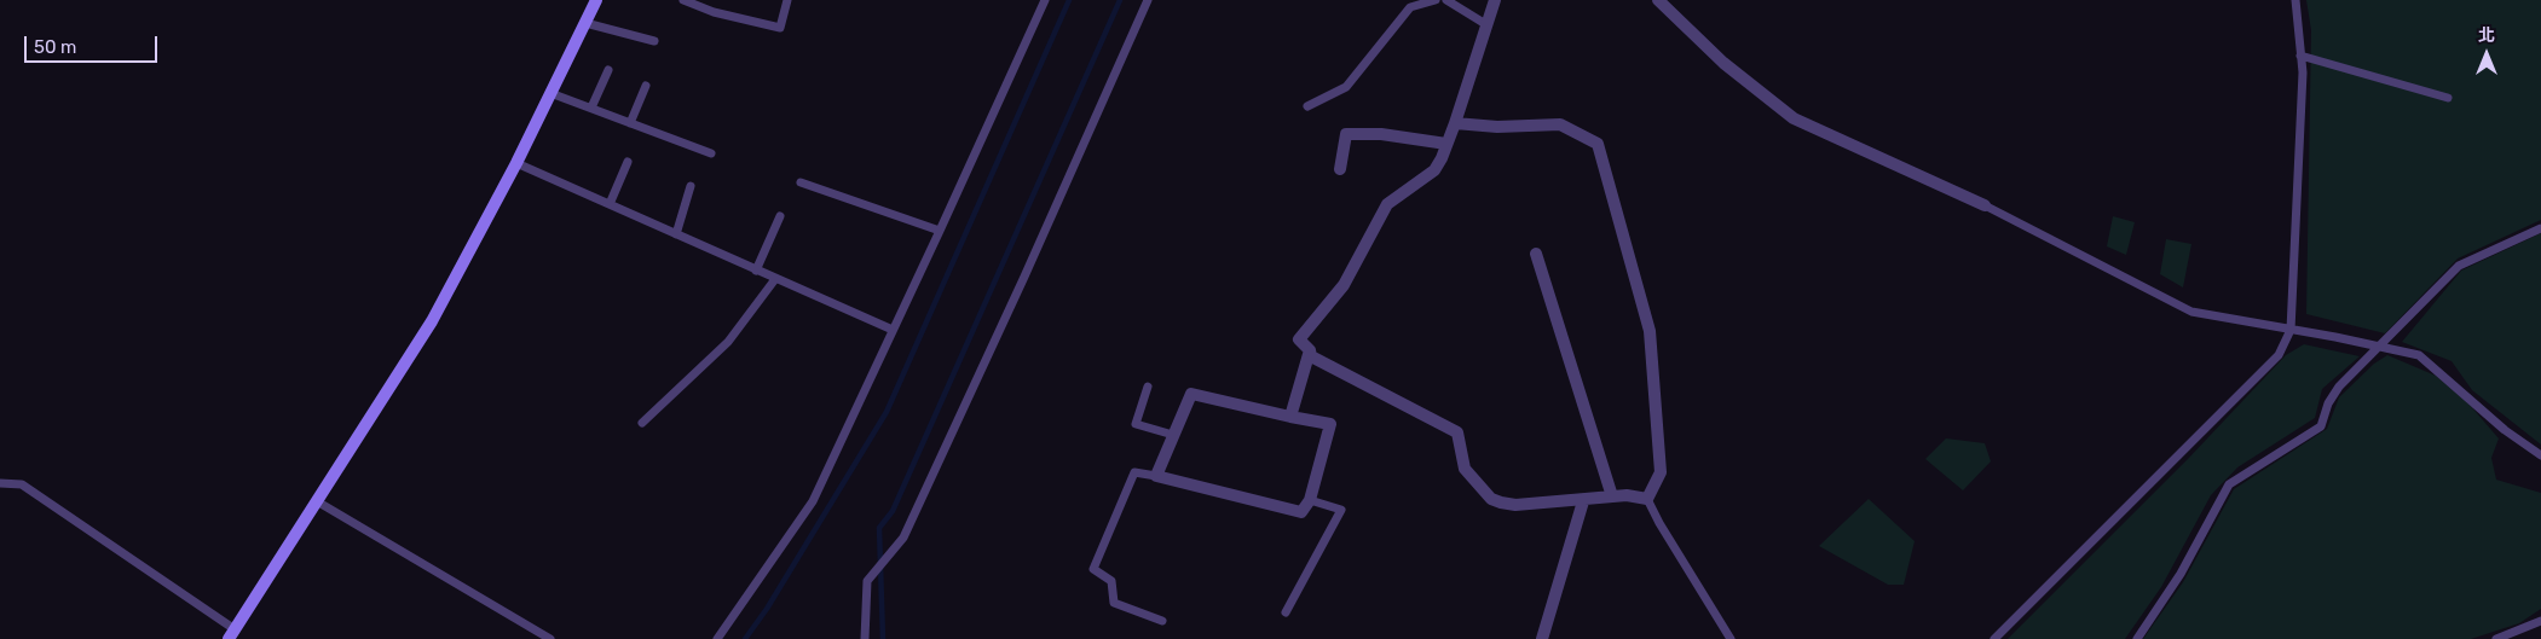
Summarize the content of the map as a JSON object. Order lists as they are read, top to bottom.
{
  "scale_bar": "50 m",
  "north": "top"
}
